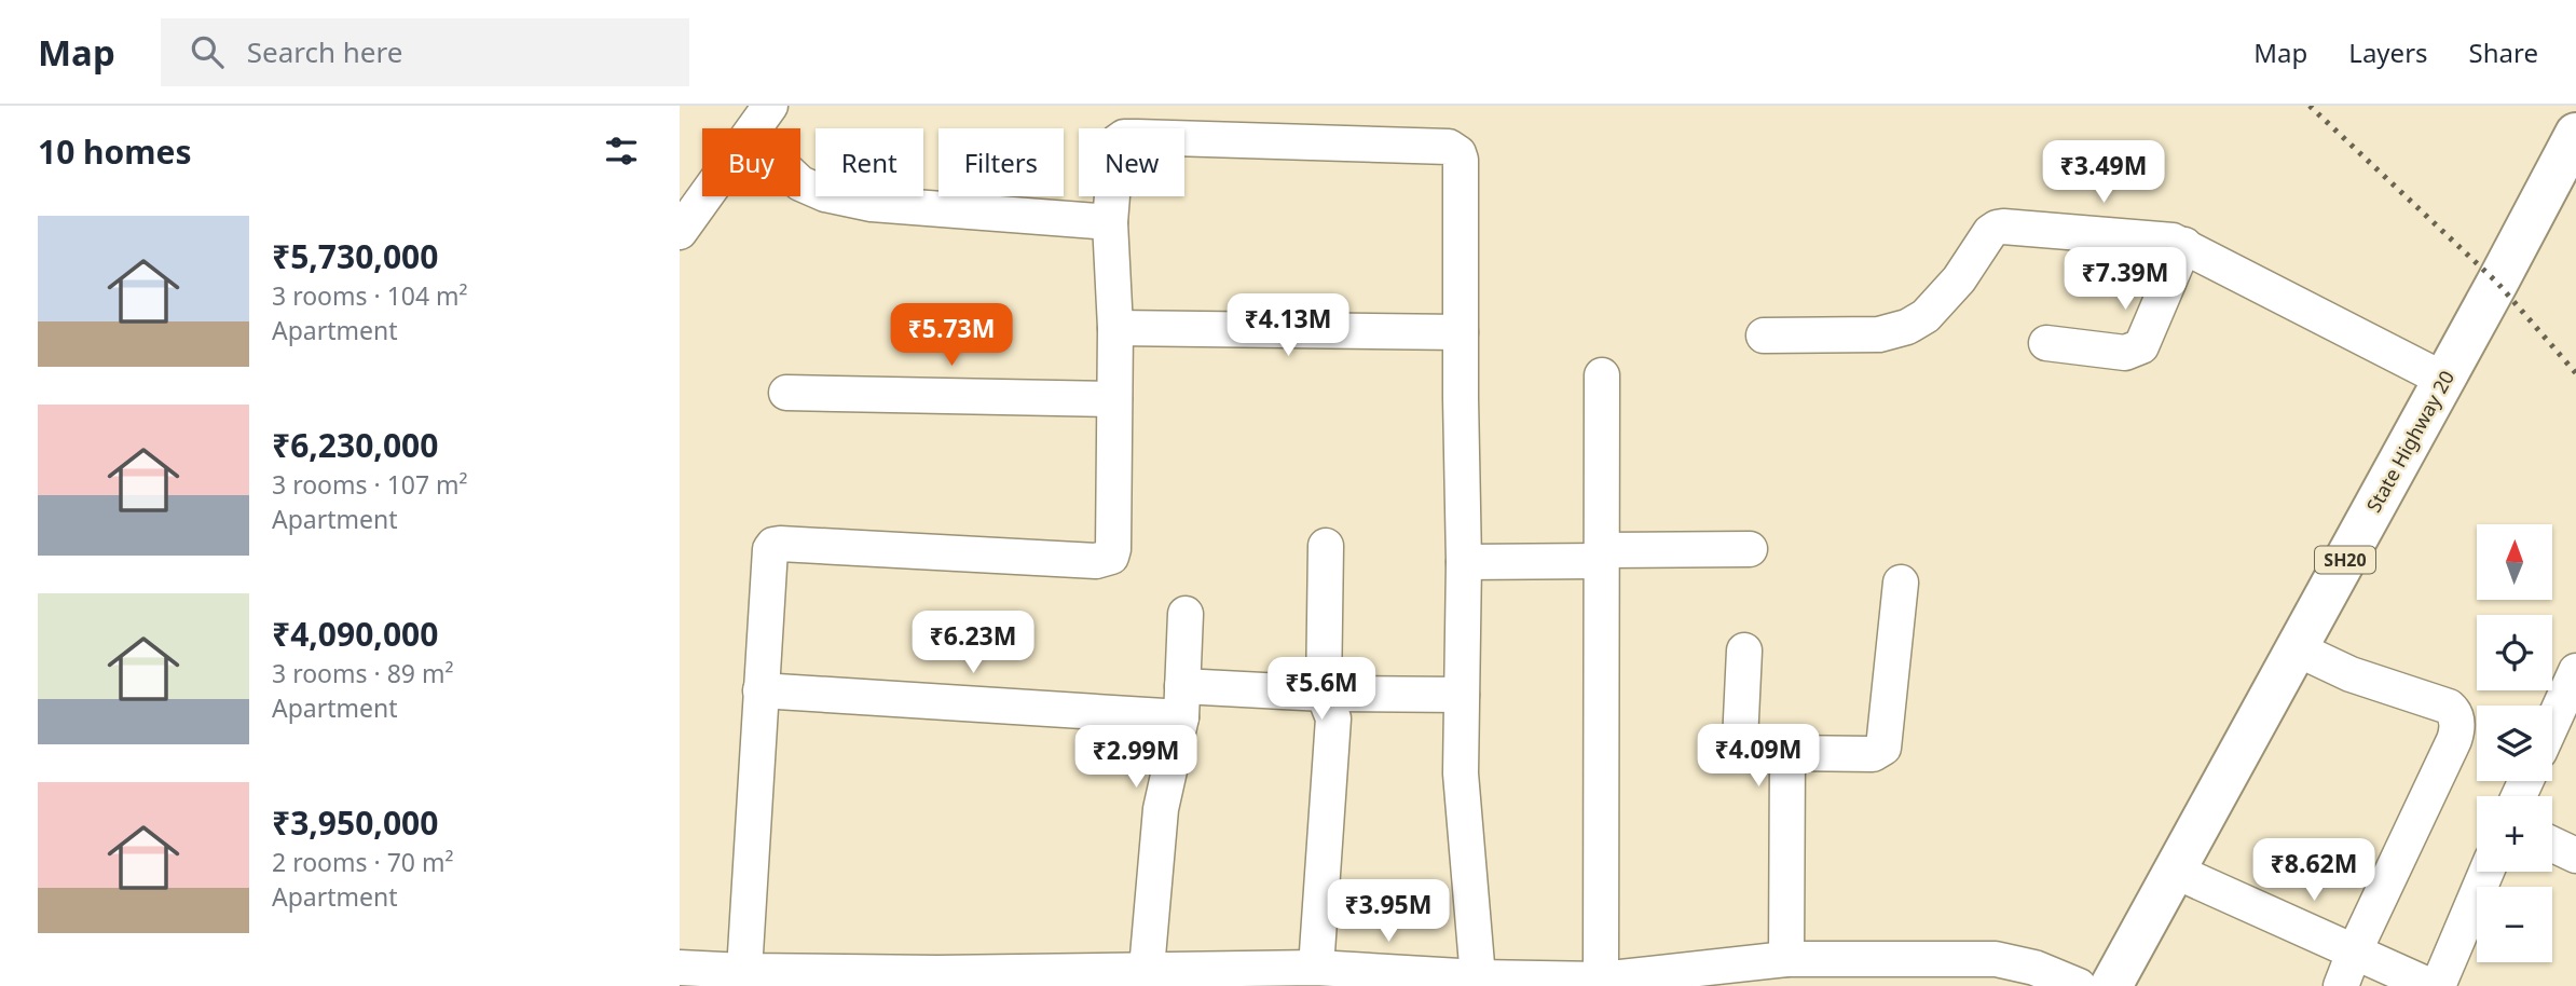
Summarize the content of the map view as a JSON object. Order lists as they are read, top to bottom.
{
  "streets": {
    "main road": ["State Highway 20", "SH20"]
  },
  "north": "top",
  "page": {
    "header": "Map",
    "search": "Search here",
    "nav": ["Map", "Layers", "Share"],
    "heading": "10 homes",
    "chip": [
      "Buy",
      "Rent",
      "Filters",
      "New"
    ],
    "price": [
      "₹3.49M",
      "₹7.39M",
      "₹4.13M",
      "₹5.73M",
      "₹6.23M",
      "₹5.6M",
      "₹4.09M",
      "₹2.99M",
      "₹8.62M",
      "₹3.95M"
    ],
    "list": [
      {
        "name": "₹5,730,000",
        "note": "3 rooms · 104 m² · Apartment"
      },
      {
        "name": "₹6,230,000",
        "note": "3 rooms · 107 m² · Apartment"
      },
      {
        "name": "₹4,090,000",
        "note": "3 rooms · 89 m² · Apartment"
      },
      {
        "name": "₹3,950,000",
        "note": "2 rooms · 70 m² · Apartment"
      }
    ],
    "map_buttons": ["+", "−"]
  }
}
